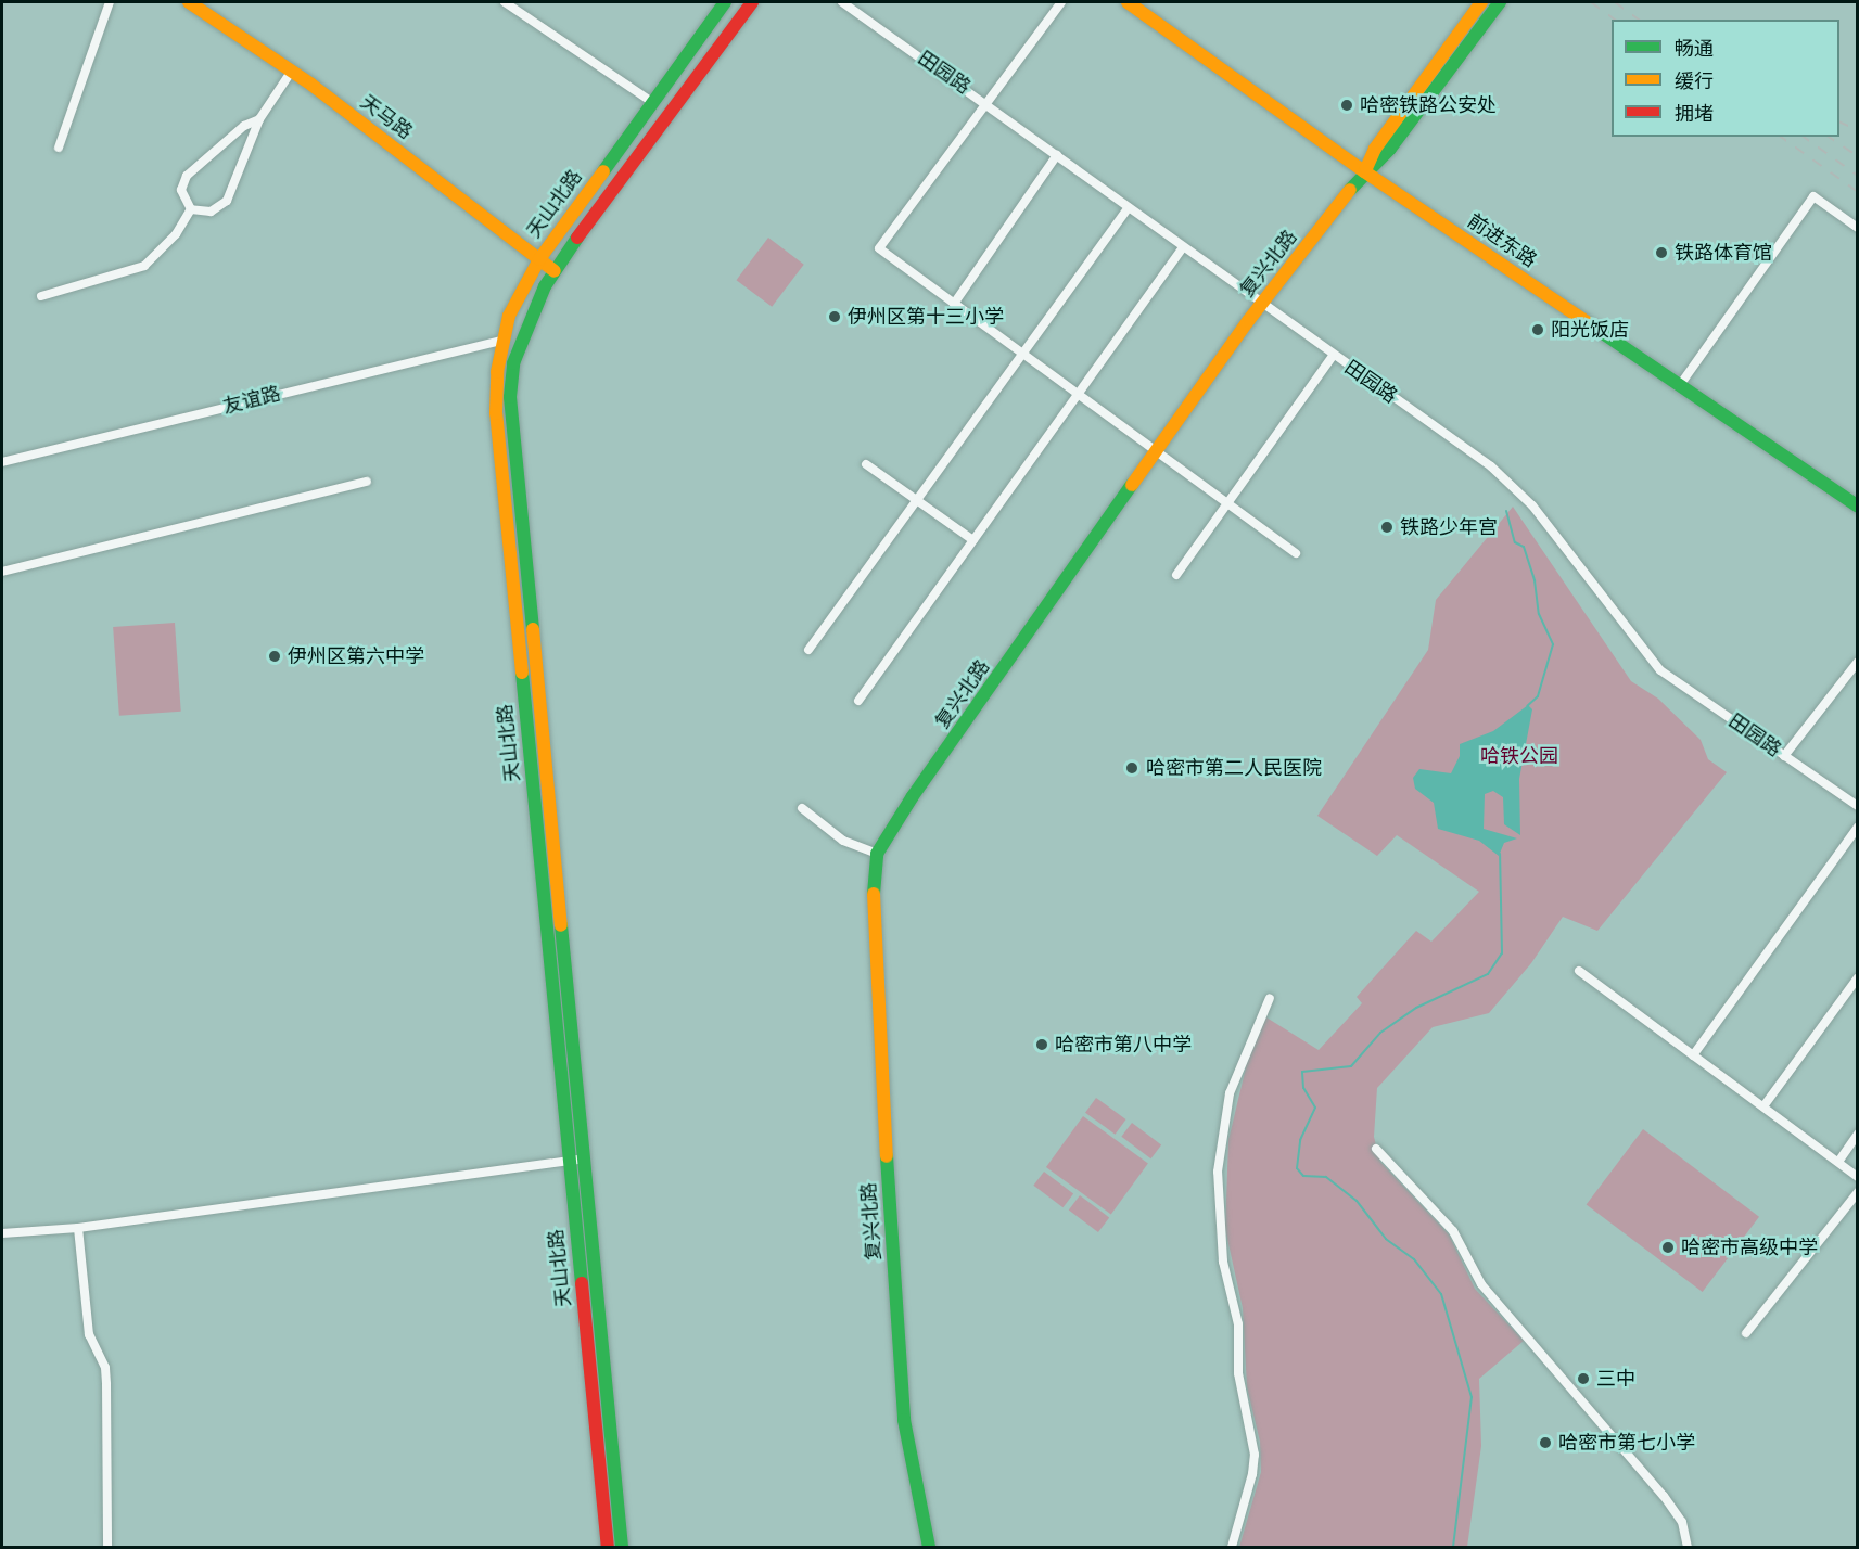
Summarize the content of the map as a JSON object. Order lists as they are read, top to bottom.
{
  "streets": {
    "main road": [
      "天马路",
      "天山北路",
      "前进东路",
      "复兴北路"
    ],
    "street": ["田园路", "友谊路"]
  },
  "crossings": [
    ["田园路", "复兴北路"],
    ["天马路", "天山北路"],
    ["天山北路", "友谊路"],
    ["前进东路", "复兴北路"]
  ],
  "parks": ["哈铁公园"],
  "places": [
    "哈密铁路公安处",
    "铁路体育馆",
    "伊州区第十三小学",
    "阳光饭店",
    "铁路少年宫",
    "伊州区第六中学",
    "哈密市第二人民医院",
    "哈密市第八中学",
    "哈密市高级中学",
    "三中",
    "哈密市第七小学"
  ],
  "legend": ["畅通", "缓行", "拥堵"]
}
